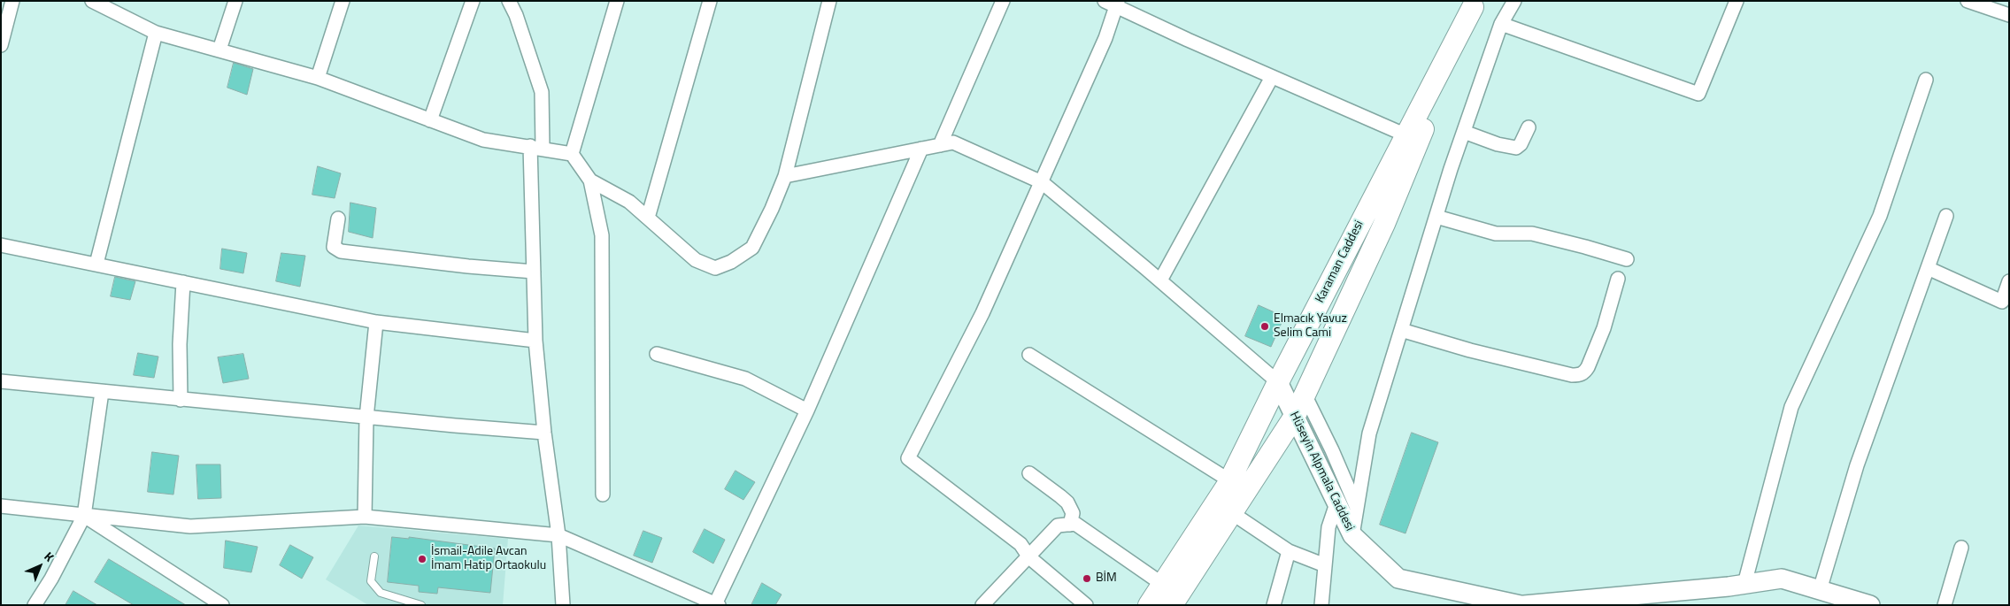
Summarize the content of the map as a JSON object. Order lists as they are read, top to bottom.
{
  "streets": {
    "main road": ["Karaman Caddesi"],
    "street": ["Hüseyin Alpmala Caddesi"]
  },
  "crossings": [
    ["Karaman Caddesi", "Hüseyin Alpmala Caddesi"]
  ],
  "places": ["Elmacık Yavuz Selim Cami", "İsmail-Adile Avcan İmam Hatip Ortaokulu", "BİM"],
  "north": "top right"
}
